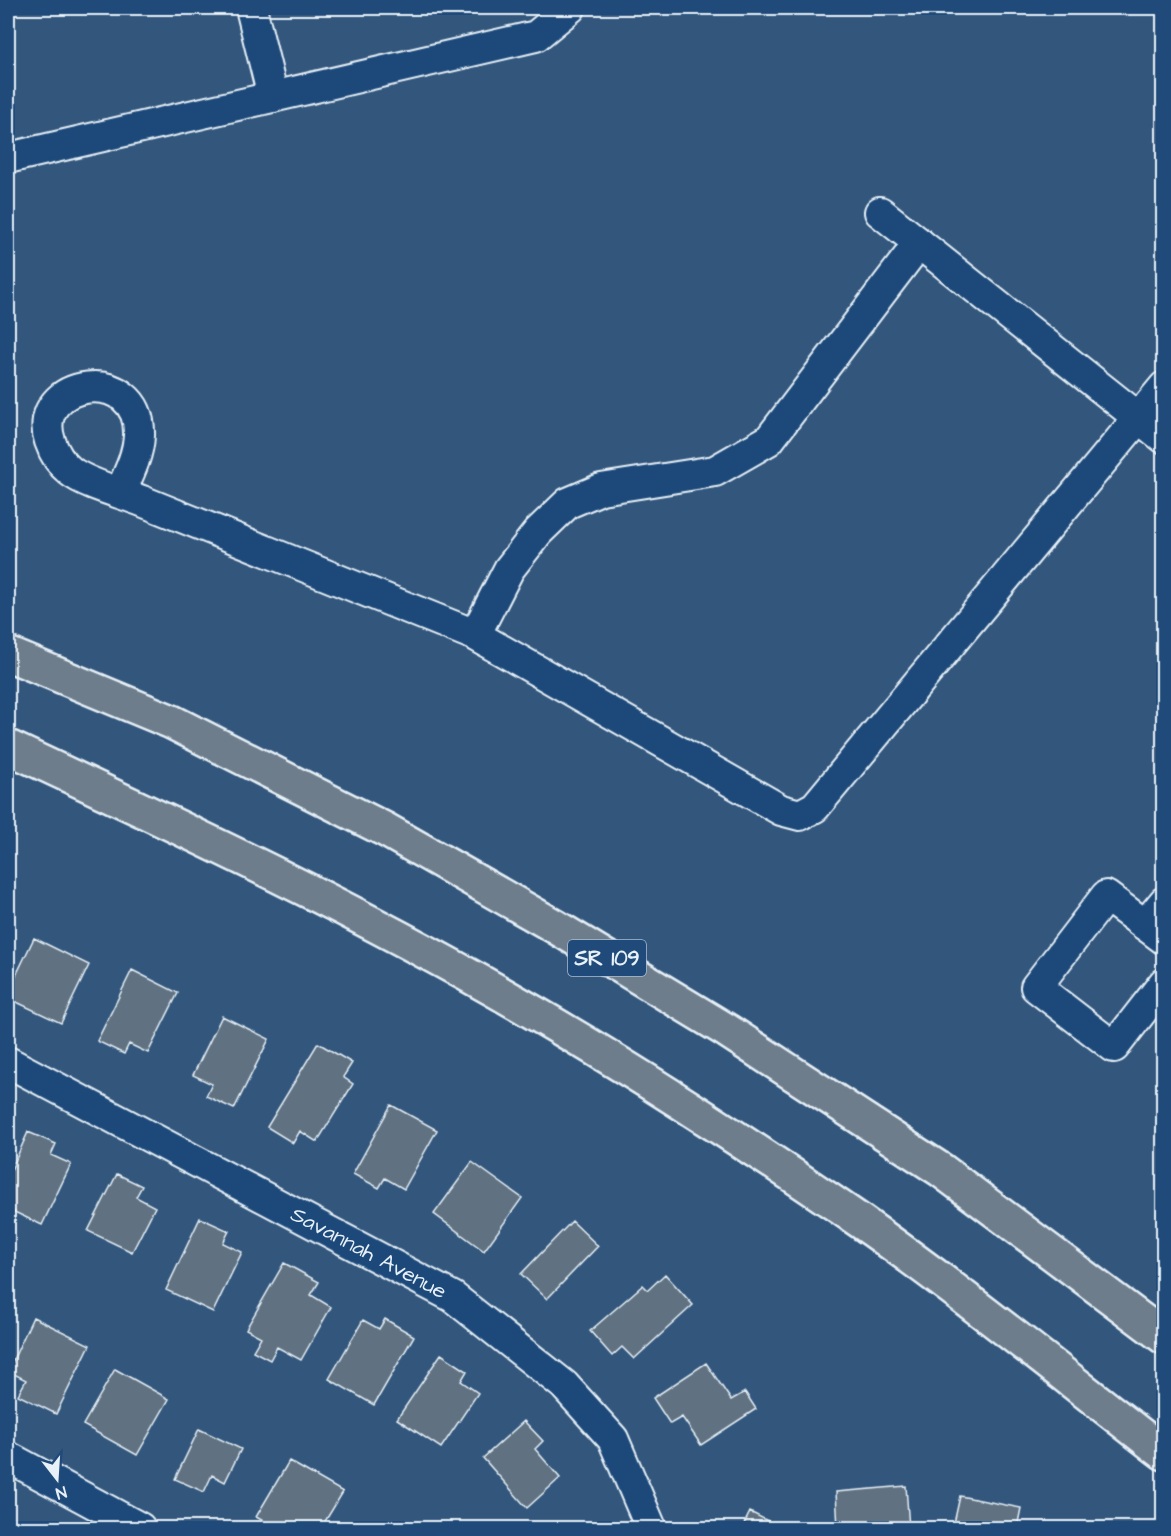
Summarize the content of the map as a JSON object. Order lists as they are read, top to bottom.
{
  "streets": {
    "highway": ["SR 109"],
    "street": ["Savannah Avenue"]
  },
  "north": "bottom"
}
